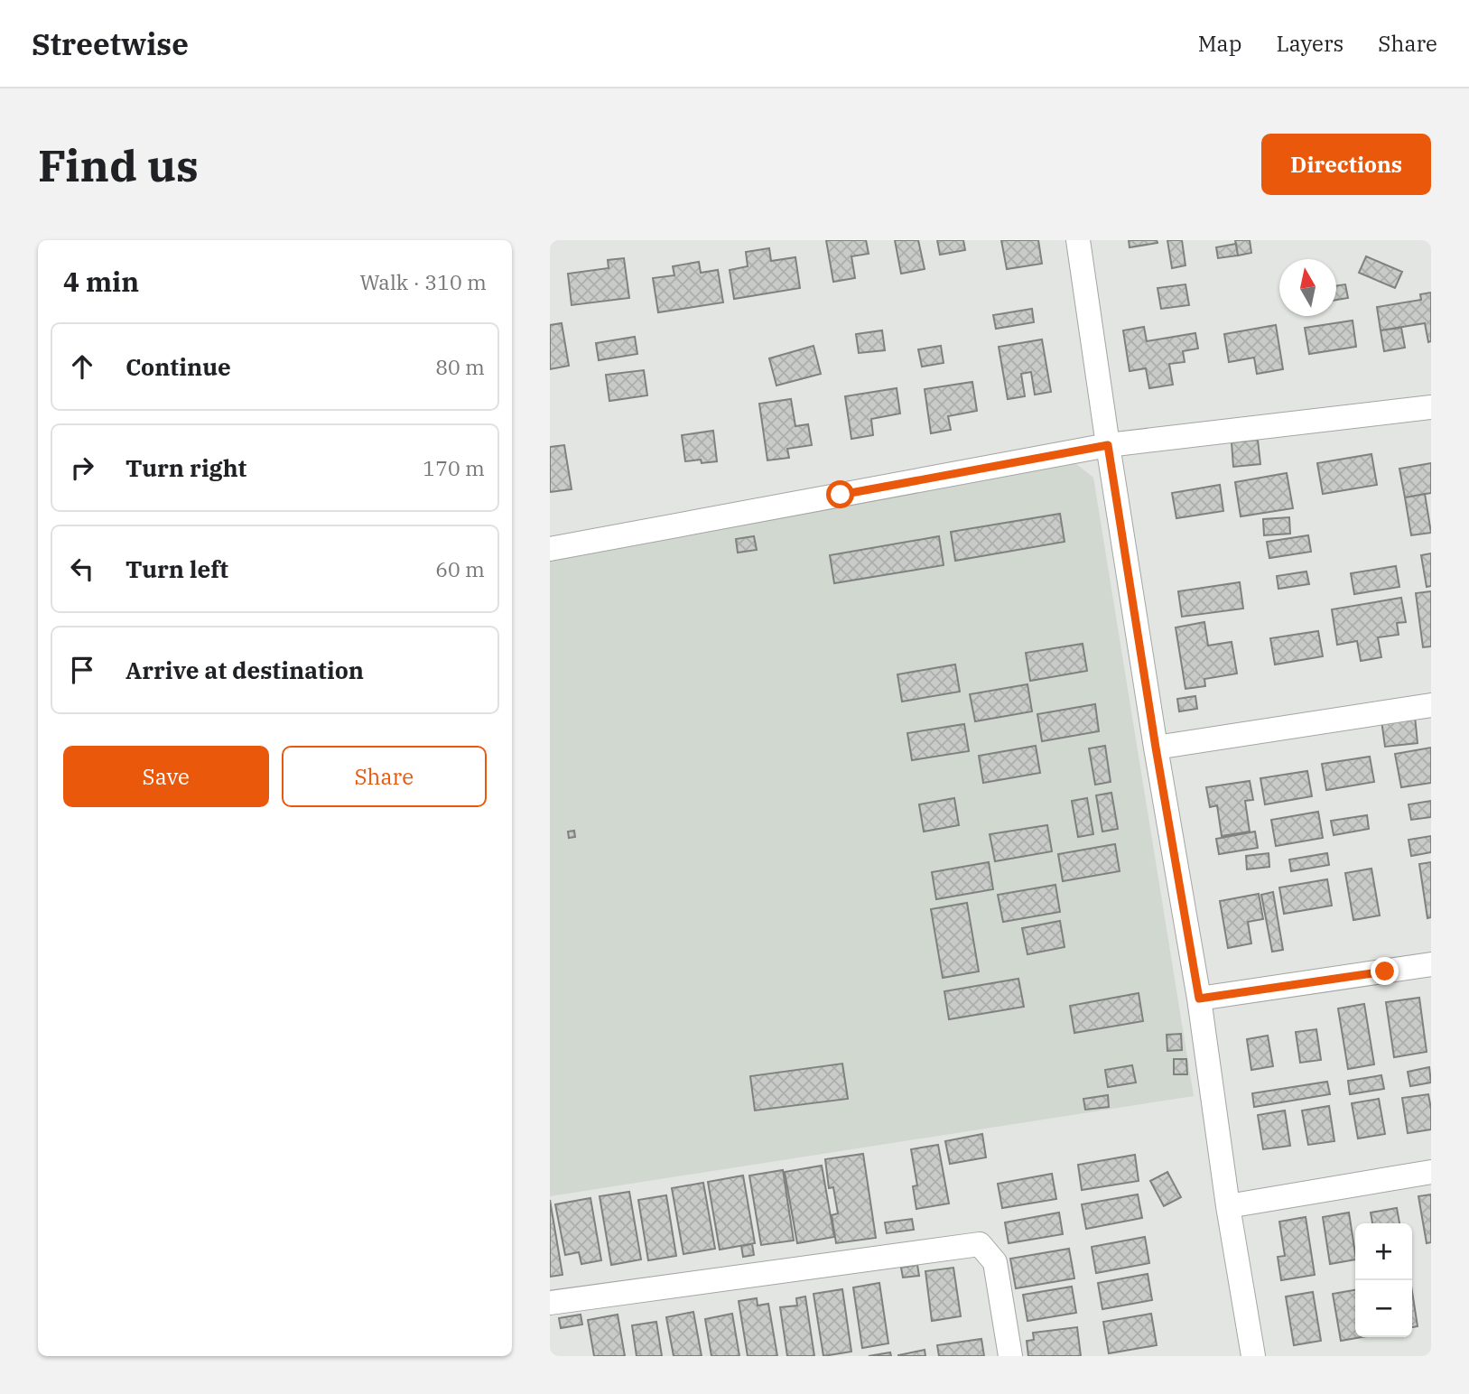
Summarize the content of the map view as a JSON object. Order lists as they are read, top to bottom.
{
  "north": "top",
  "page": {
    "header": "Streetwise",
    "nav": ["Map", "Layers", "Share"],
    "buttons": [
      "Directions",
      ["Save", "Share"]
    ],
    "title": "Find us",
    "heading": ["4 min", "Walk · 310 m"],
    "list": [
      ["Continue", "80 m"],
      ["Turn right", "170 m"],
      ["Turn left", "60 m"],
      "Arrive at destination"
    ],
    "map_buttons": ["+", "−"]
  }
}
